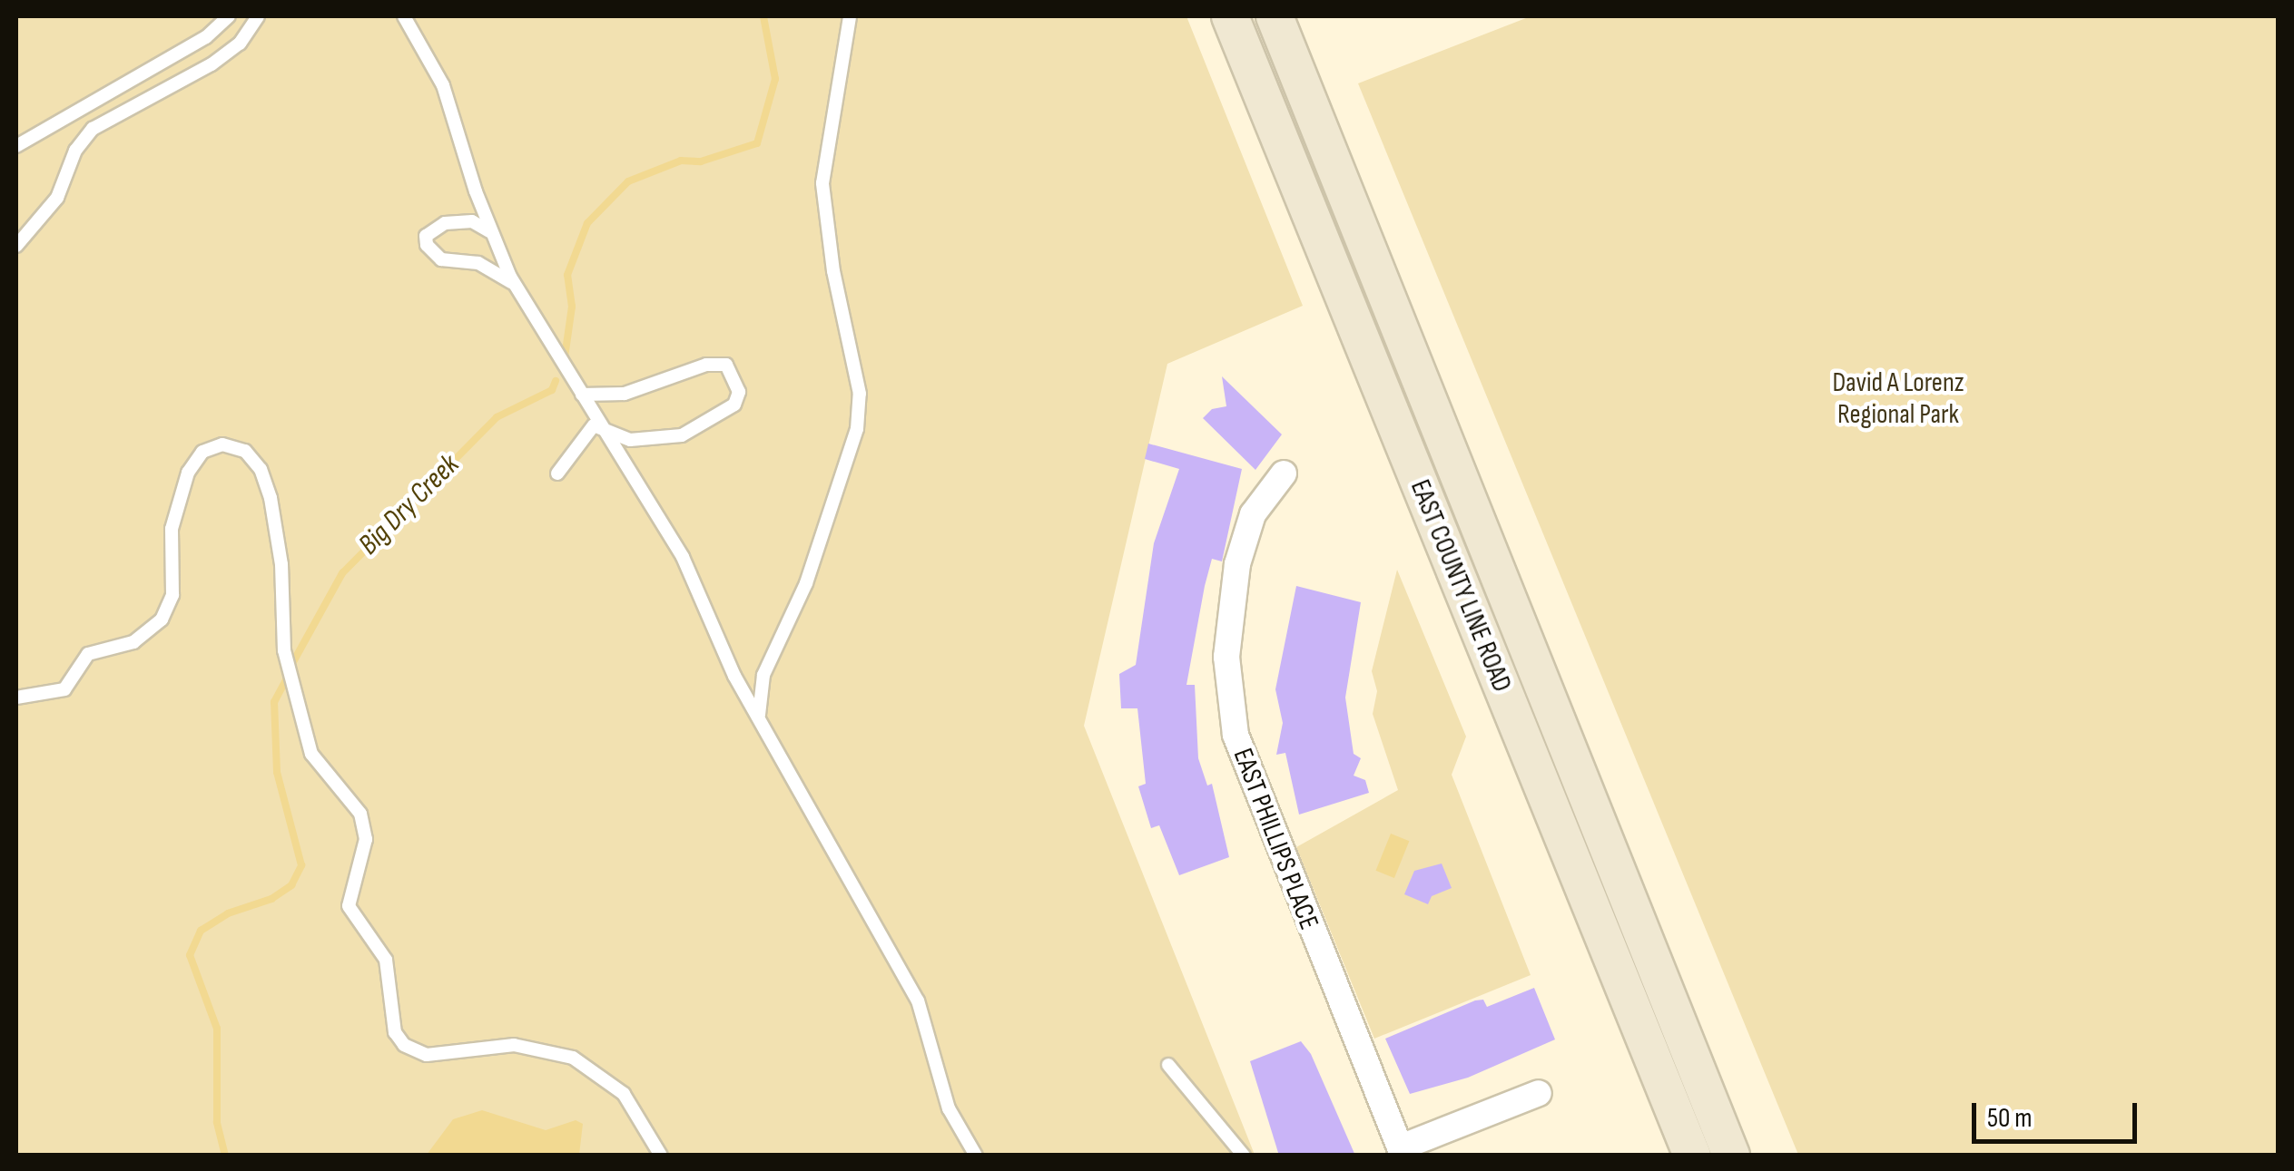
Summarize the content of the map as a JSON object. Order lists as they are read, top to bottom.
{
  "streets": {
    "main road": ["EAST COUNTY LINE ROAD"],
    "street": ["EAST PHILLIPS PLACE"]
  },
  "water": ["Big Dry Creek"],
  "parks": ["David A Lorenz Regional Park"],
  "scale_bar": "50 m"
}
